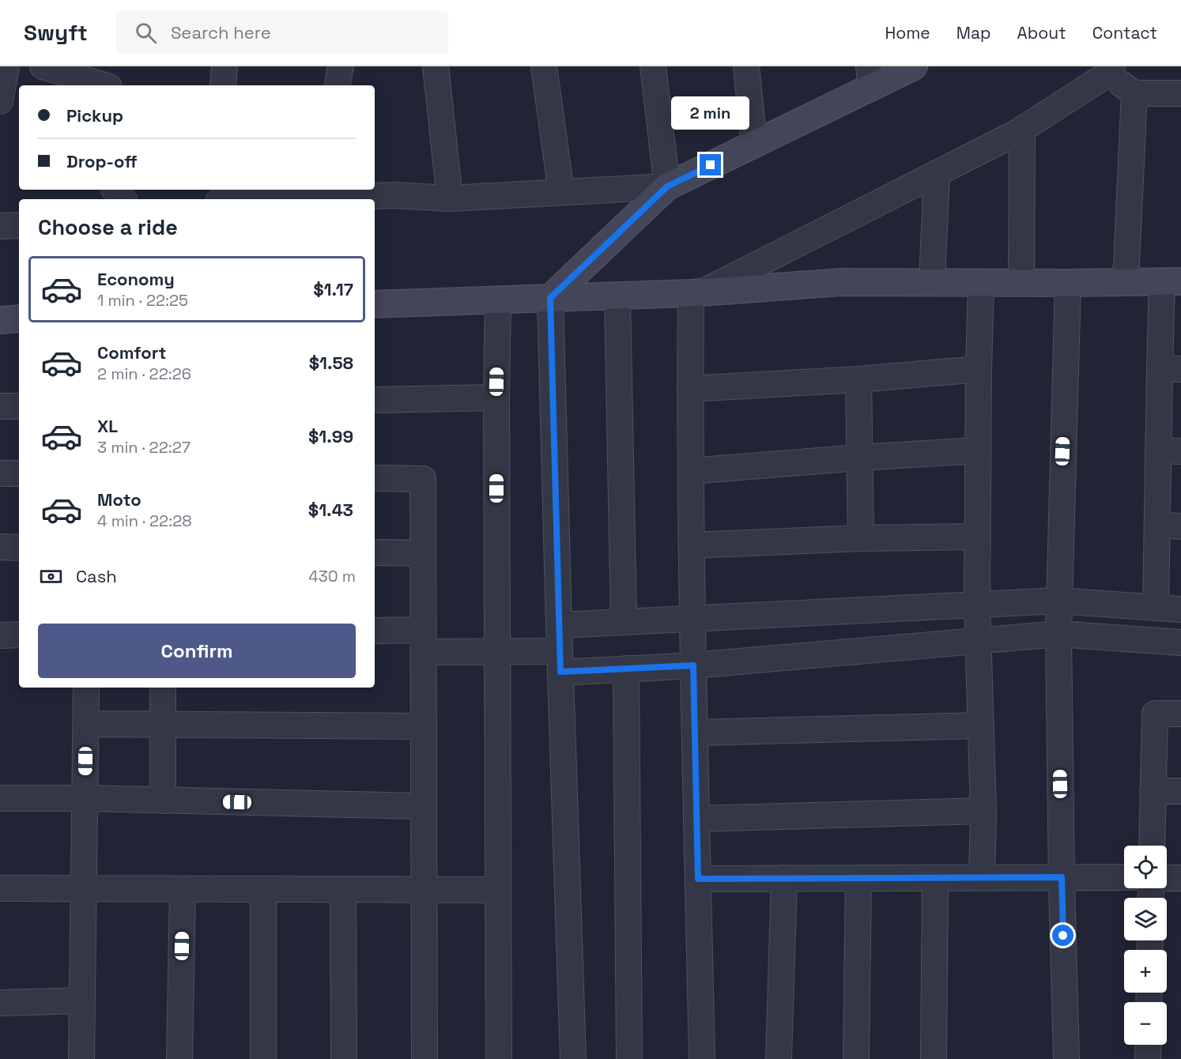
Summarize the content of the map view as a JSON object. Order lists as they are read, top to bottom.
{
  "page": {
    "header": "Swyft",
    "search": "Search here",
    "nav": [
      "Home",
      "Map",
      "About",
      "Contact"
    ],
    "banner": ["Pickup", "Drop-off"],
    "bubble": "2 min",
    "heading": "Choose a ride",
    "list": [
      {
        "name": "Economy",
        "note": "1 min · 22:25",
        "value": "$1.17"
      },
      {
        "name": "Comfort",
        "note": "2 min · 22:26",
        "value": "$1.58"
      },
      {
        "name": "XL",
        "note": "3 min · 22:27",
        "value": "$1.99"
      },
      {
        "name": "Moto",
        "note": "4 min · 22:28",
        "value": "$1.43"
      }
    ],
    "pay": ["Cash", "430 m"],
    "buttons": "Confirm",
    "map_buttons": ["+", "−"]
  }
}
